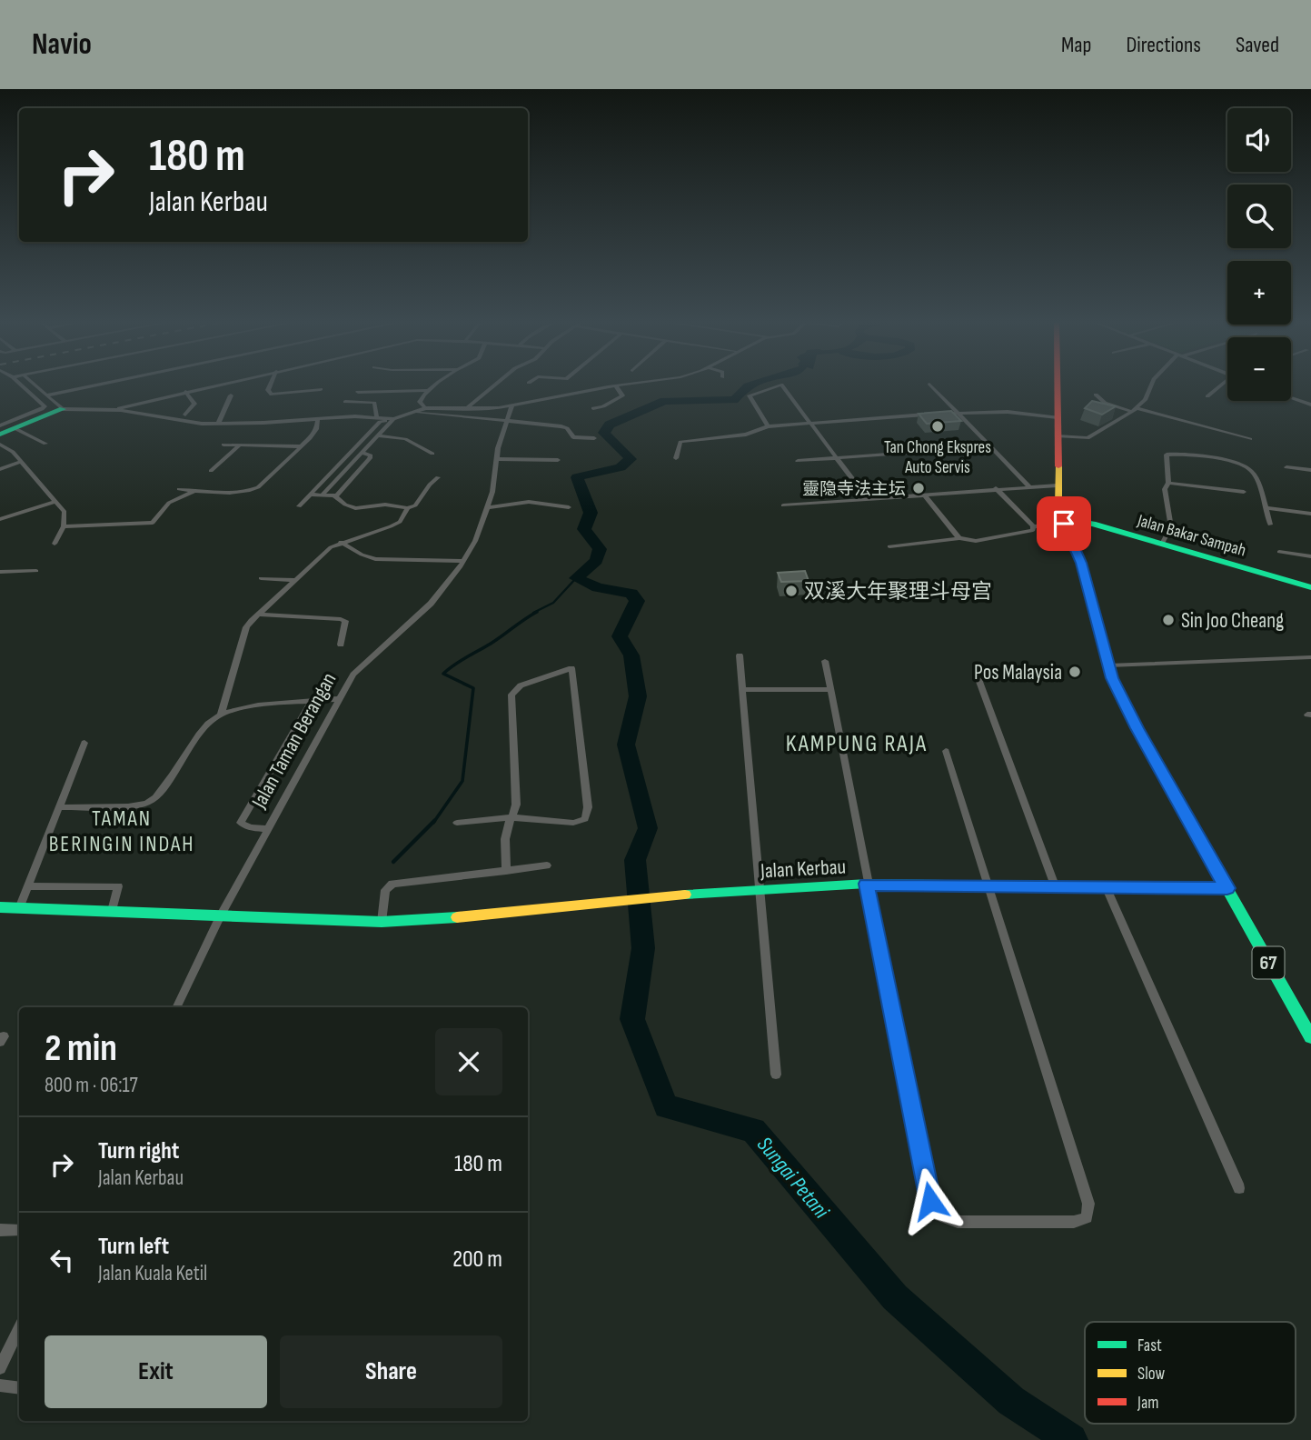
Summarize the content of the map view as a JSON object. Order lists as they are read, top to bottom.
{
  "streets": {
    "main road": ["Jalan Bakar Sampah", "Jalan Kerbau", "67"],
    "street": ["Jalan Taman Berangan"]
  },
  "crossings": [
    ["Jalan Bakar Sampah", "67"],
    ["Jalan Taman Berangan", "Jalan Kerbau"],
    ["Jalan Kerbau", "67"]
  ],
  "districts": ["KAMPUNG RAJA", "TAMAN BERINGIN INDAH"],
  "water": ["Sungai Petani"],
  "places": [
    "Tan Chong Ekspres Auto Servis",
    "靈隐寺法主坛",
    "双溪大年聚理斗母宫",
    "Sin Joo Cheang",
    "Pos Malaysia"
  ],
  "legend": ["Fast", "Slow", "Jam"],
  "page": {
    "header": "Navio",
    "nav": ["Map", "Directions", "Saved"],
    "map_buttons": ["+", "−"],
    "turn": ["180 m", "Jalan Kerbau"],
    "heading": ["2 min", "800 m · 06:17"],
    "list": [
      {
        "name": "Turn right",
        "note": "Jalan Kerbau",
        "value": "180 m"
      },
      {
        "name": "Turn left",
        "note": "Jalan Kuala Ketil",
        "value": "200 m"
      }
    ],
    "buttons": ["Exit", "Share"]
  }
}
